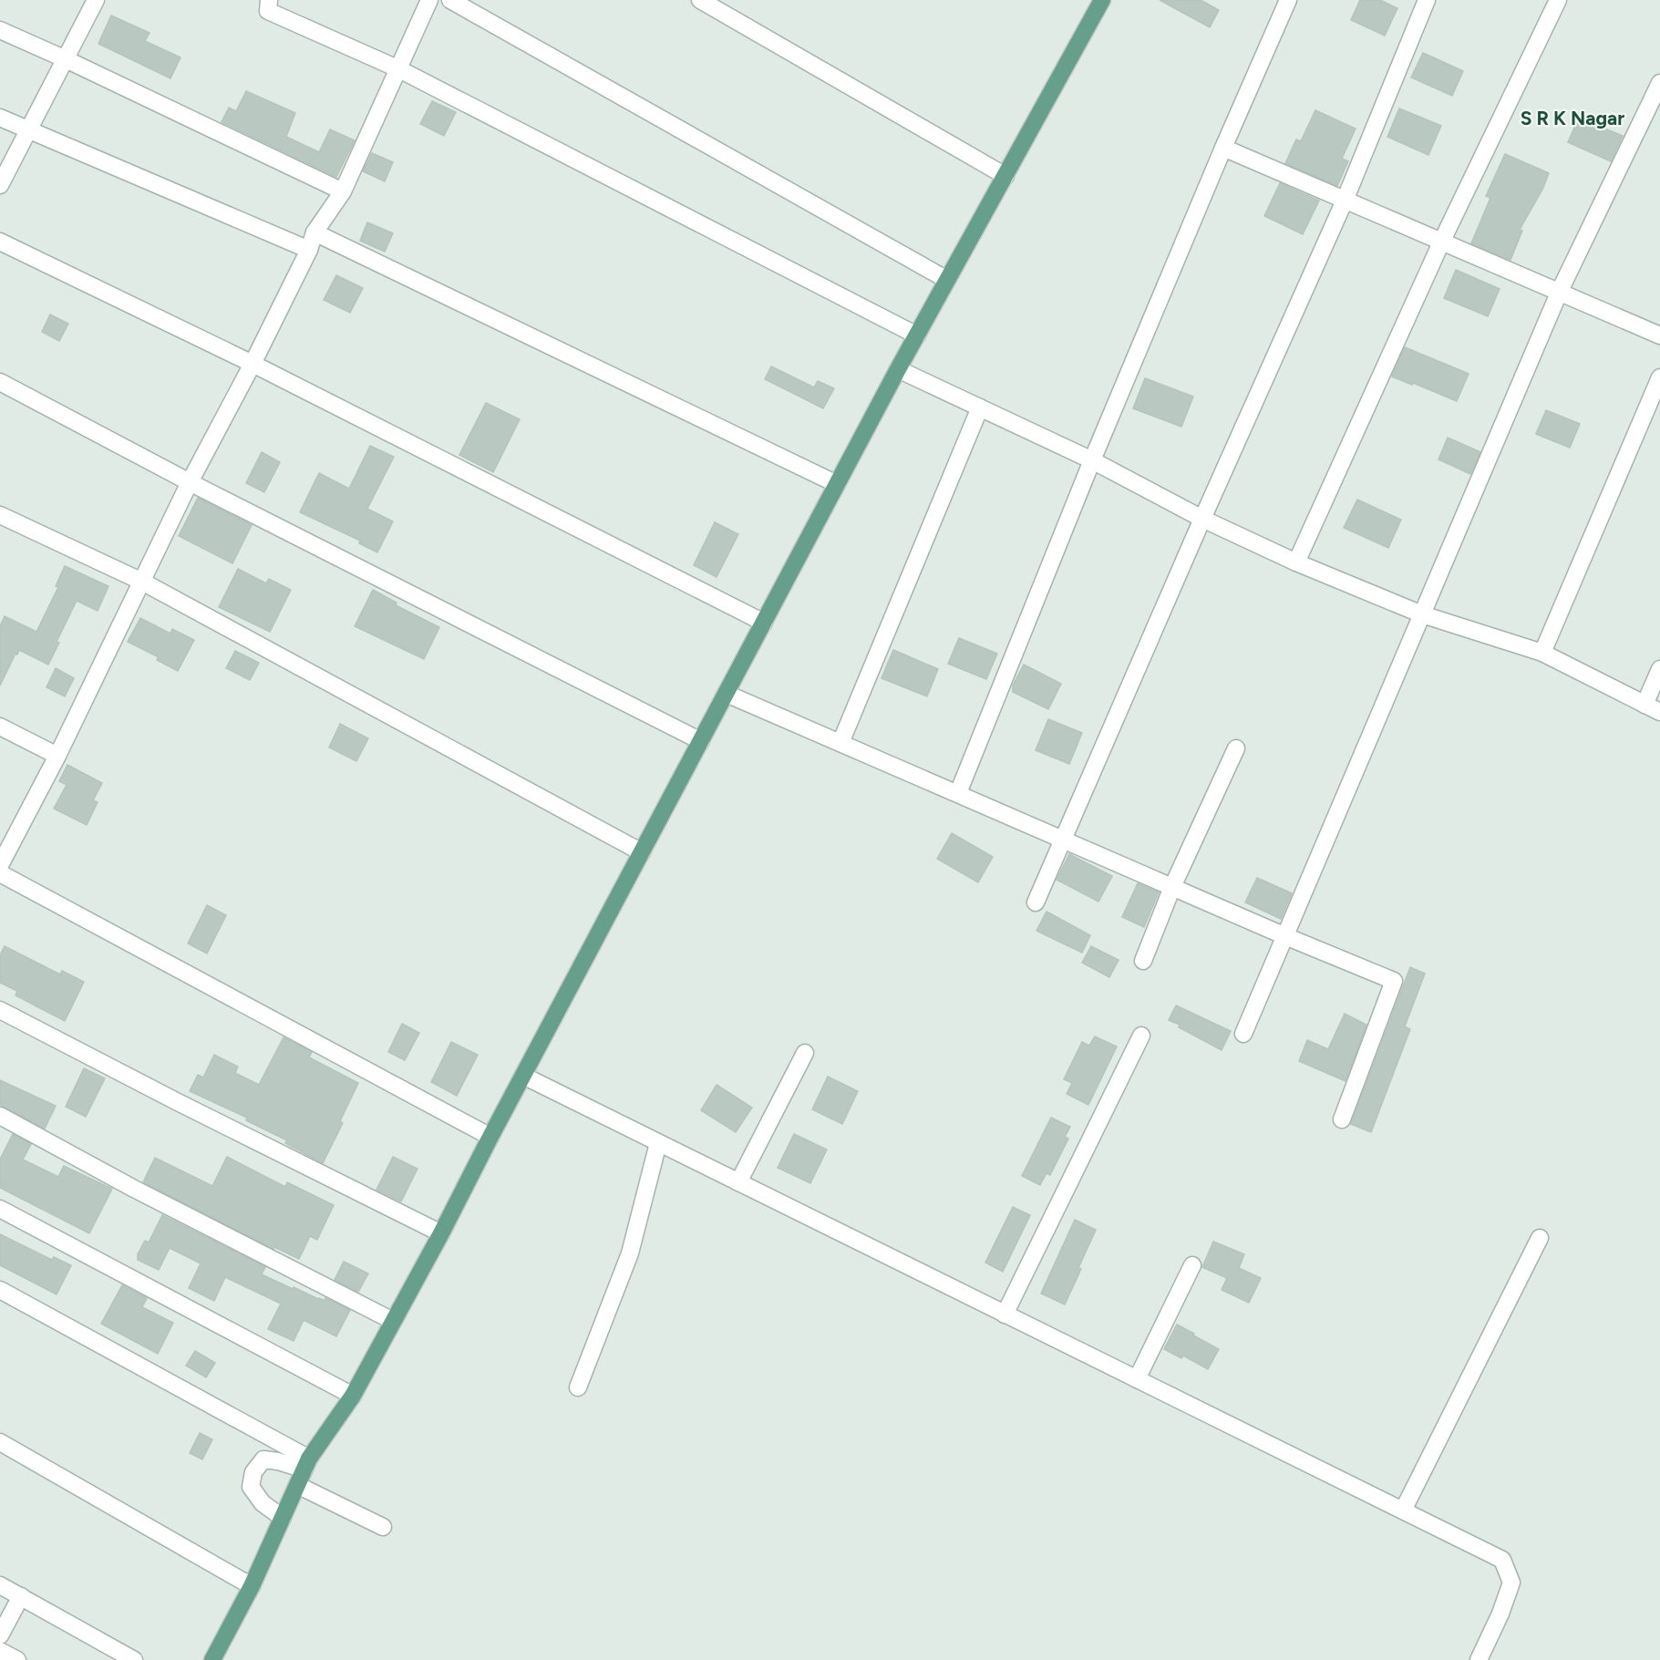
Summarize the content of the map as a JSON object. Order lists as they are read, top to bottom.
{
  "districts": ["S R K Nagar"]
}
